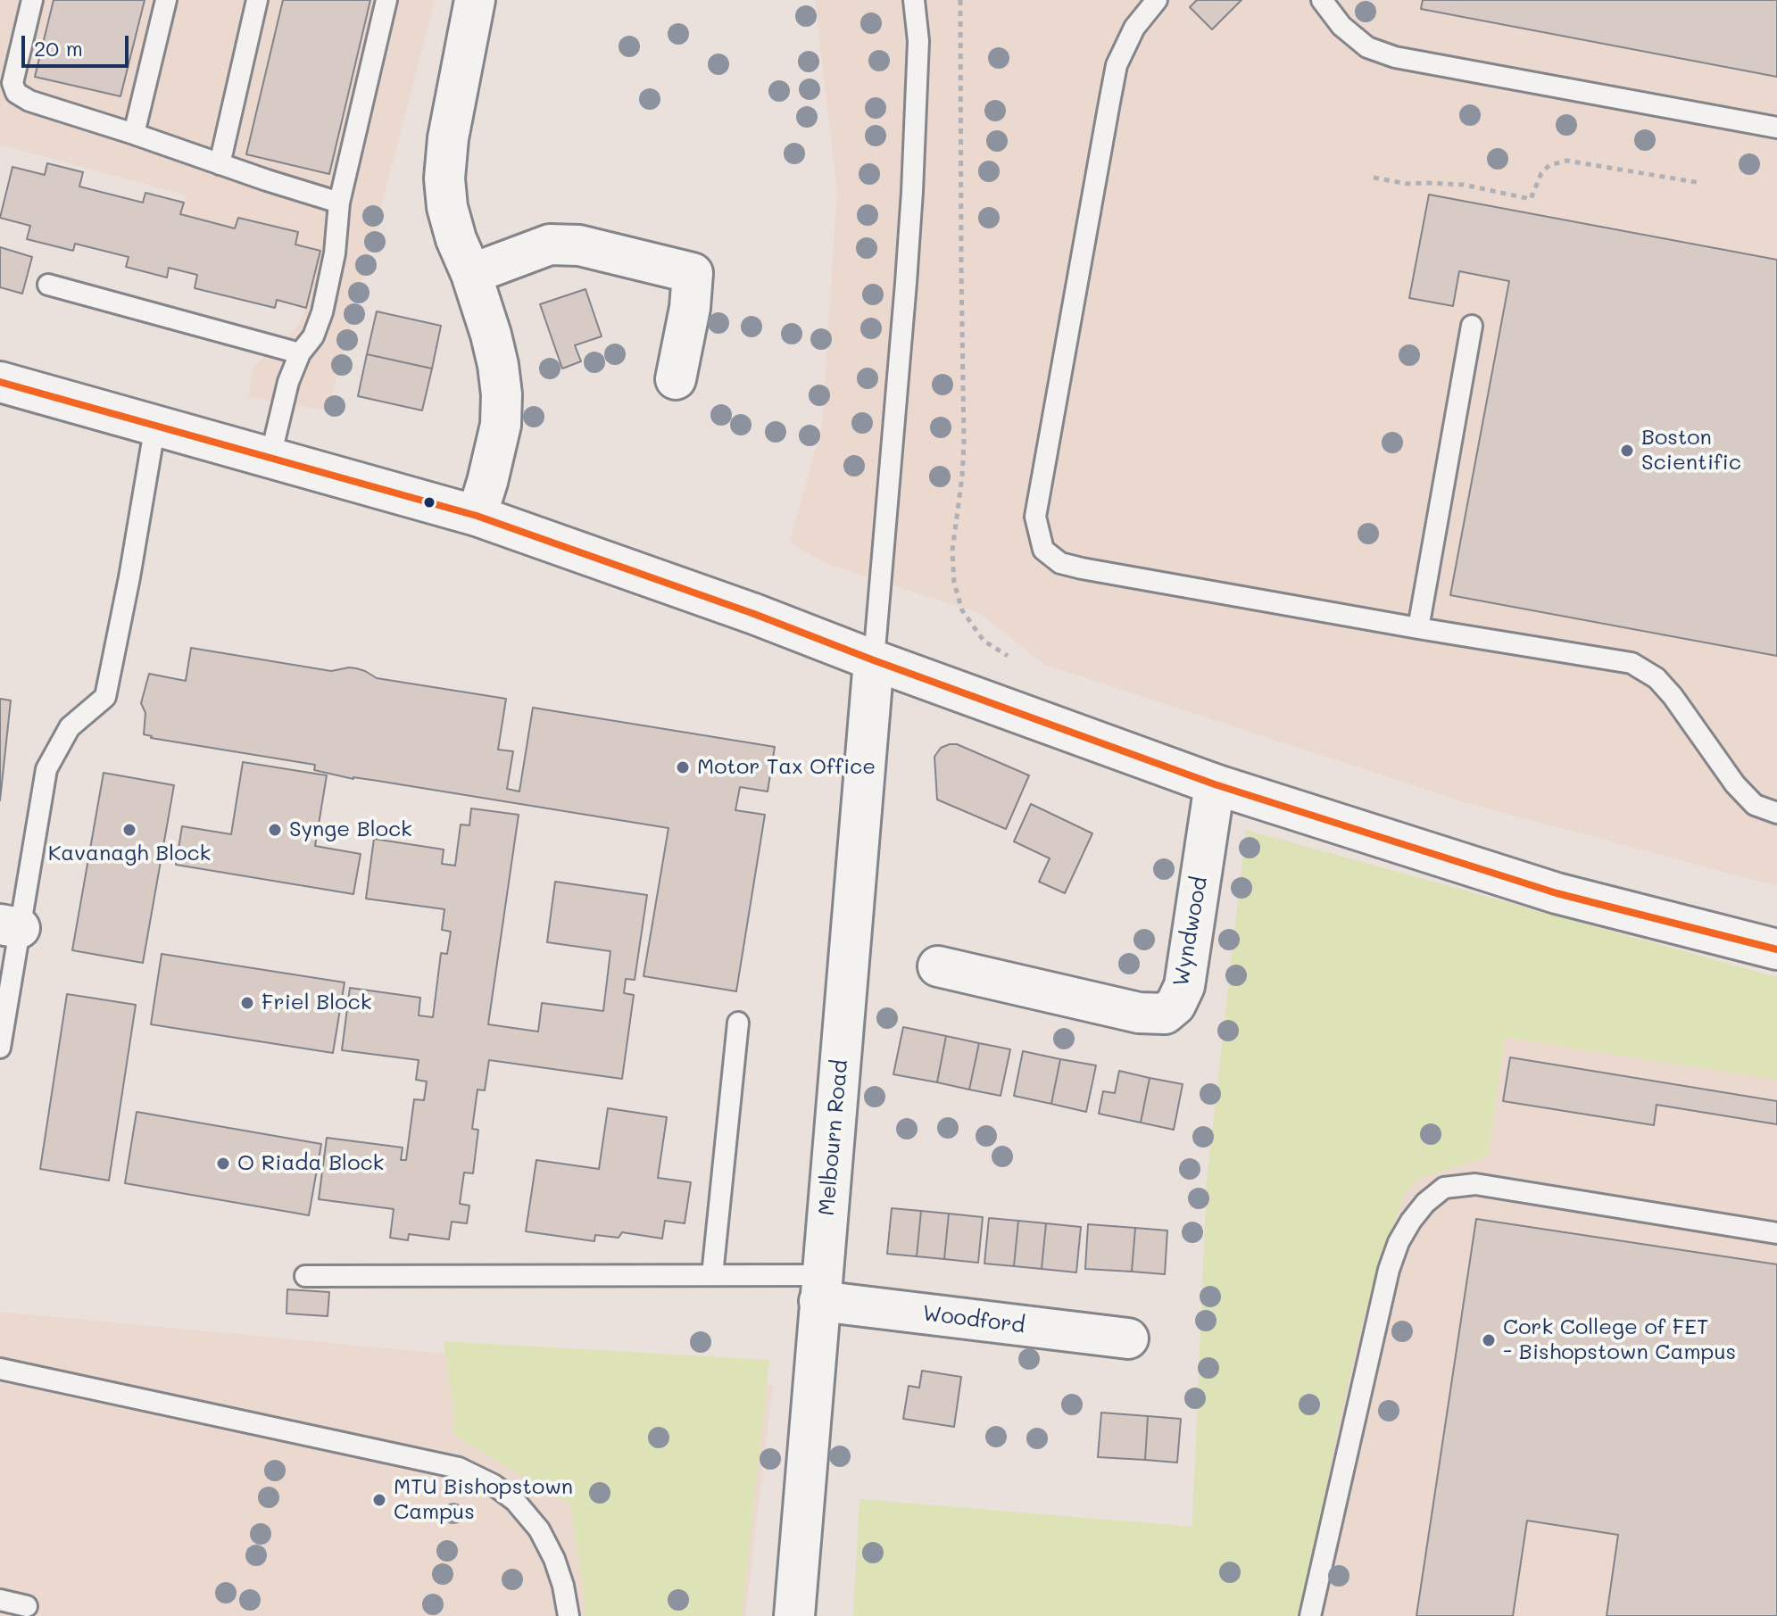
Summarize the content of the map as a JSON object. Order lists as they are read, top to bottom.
{
  "streets": {
    "street": ["Wyndwood", "Melbourn Road", "Woodford"]
  },
  "crossings": [
    ["Melbourn Road", "Woodford"]
  ],
  "places": [
    "Boston Scientific",
    "Motor Tax Office",
    "Kavanagh Block",
    "Synge Block",
    "Friel Block",
    "O Riada Block",
    "Cork College of FET - Bishopstown Campus",
    "MTU Bishopstown Campus"
  ],
  "scale_bar": "20 m"
}
